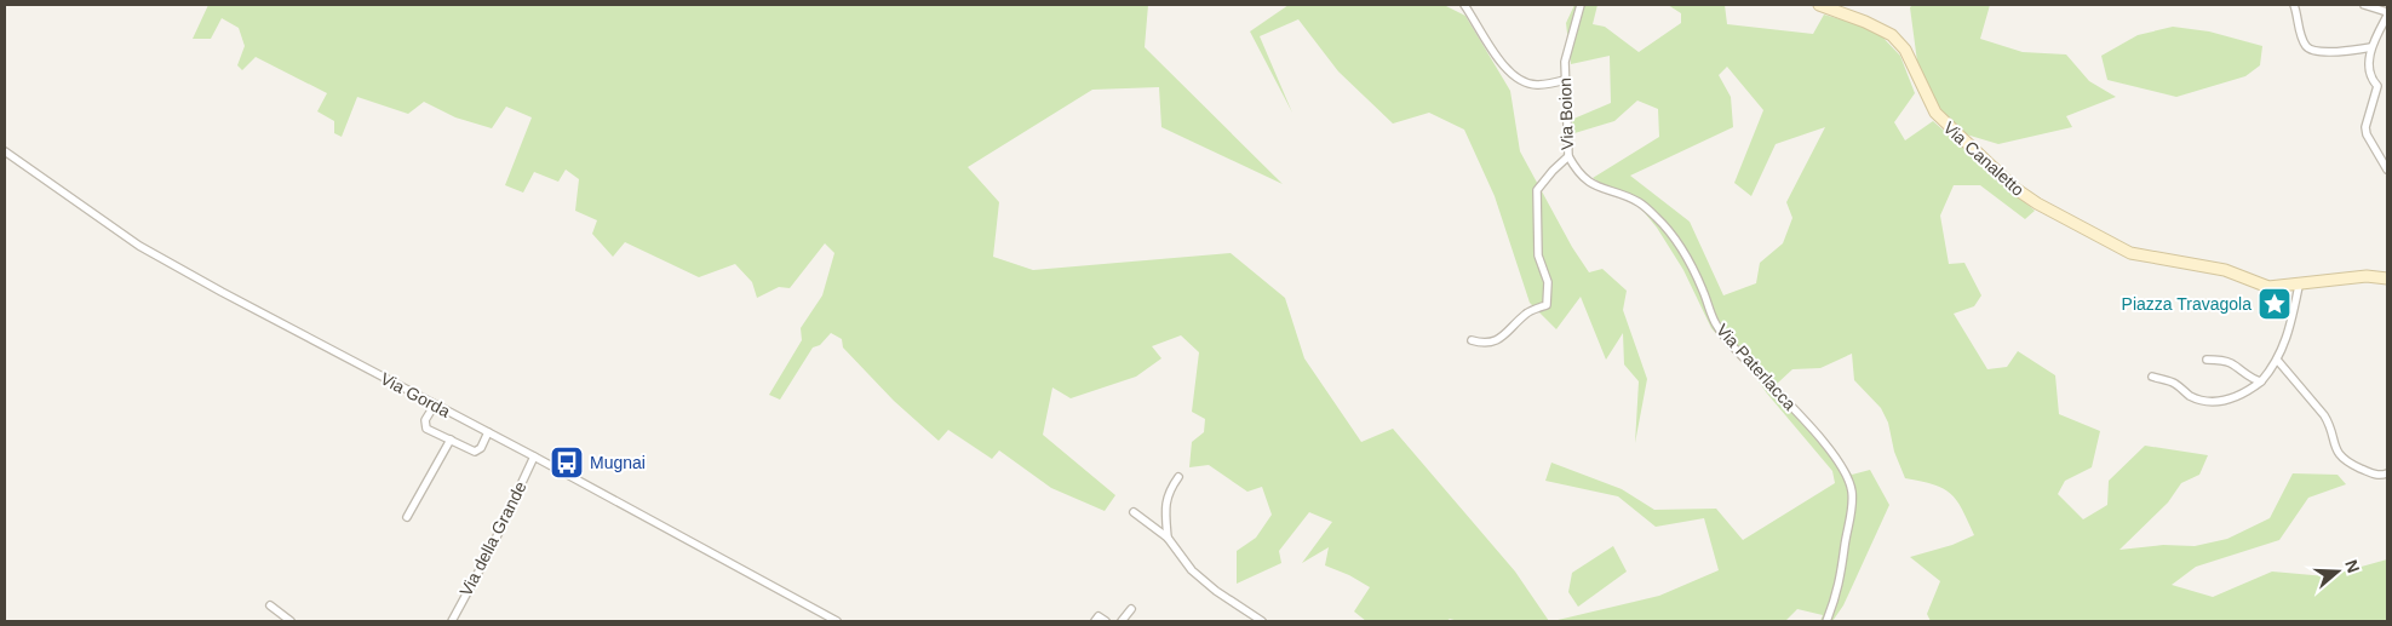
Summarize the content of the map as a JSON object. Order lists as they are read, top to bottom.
{
  "streets": {
    "street": [
      "Via Boion",
      "Via Canaletto",
      "Via Paterlacca",
      "Via Gorda",
      "Via della Grande"
    ]
  },
  "crossings": [
    ["Via Boion", "Via Paterlacca"],
    ["Via Gorda", "Via della Grande"]
  ],
  "places": {
    "place": ["Piazza Travagola"],
    "bus stop": ["Mugnai"]
  },
  "north": "right"
}
